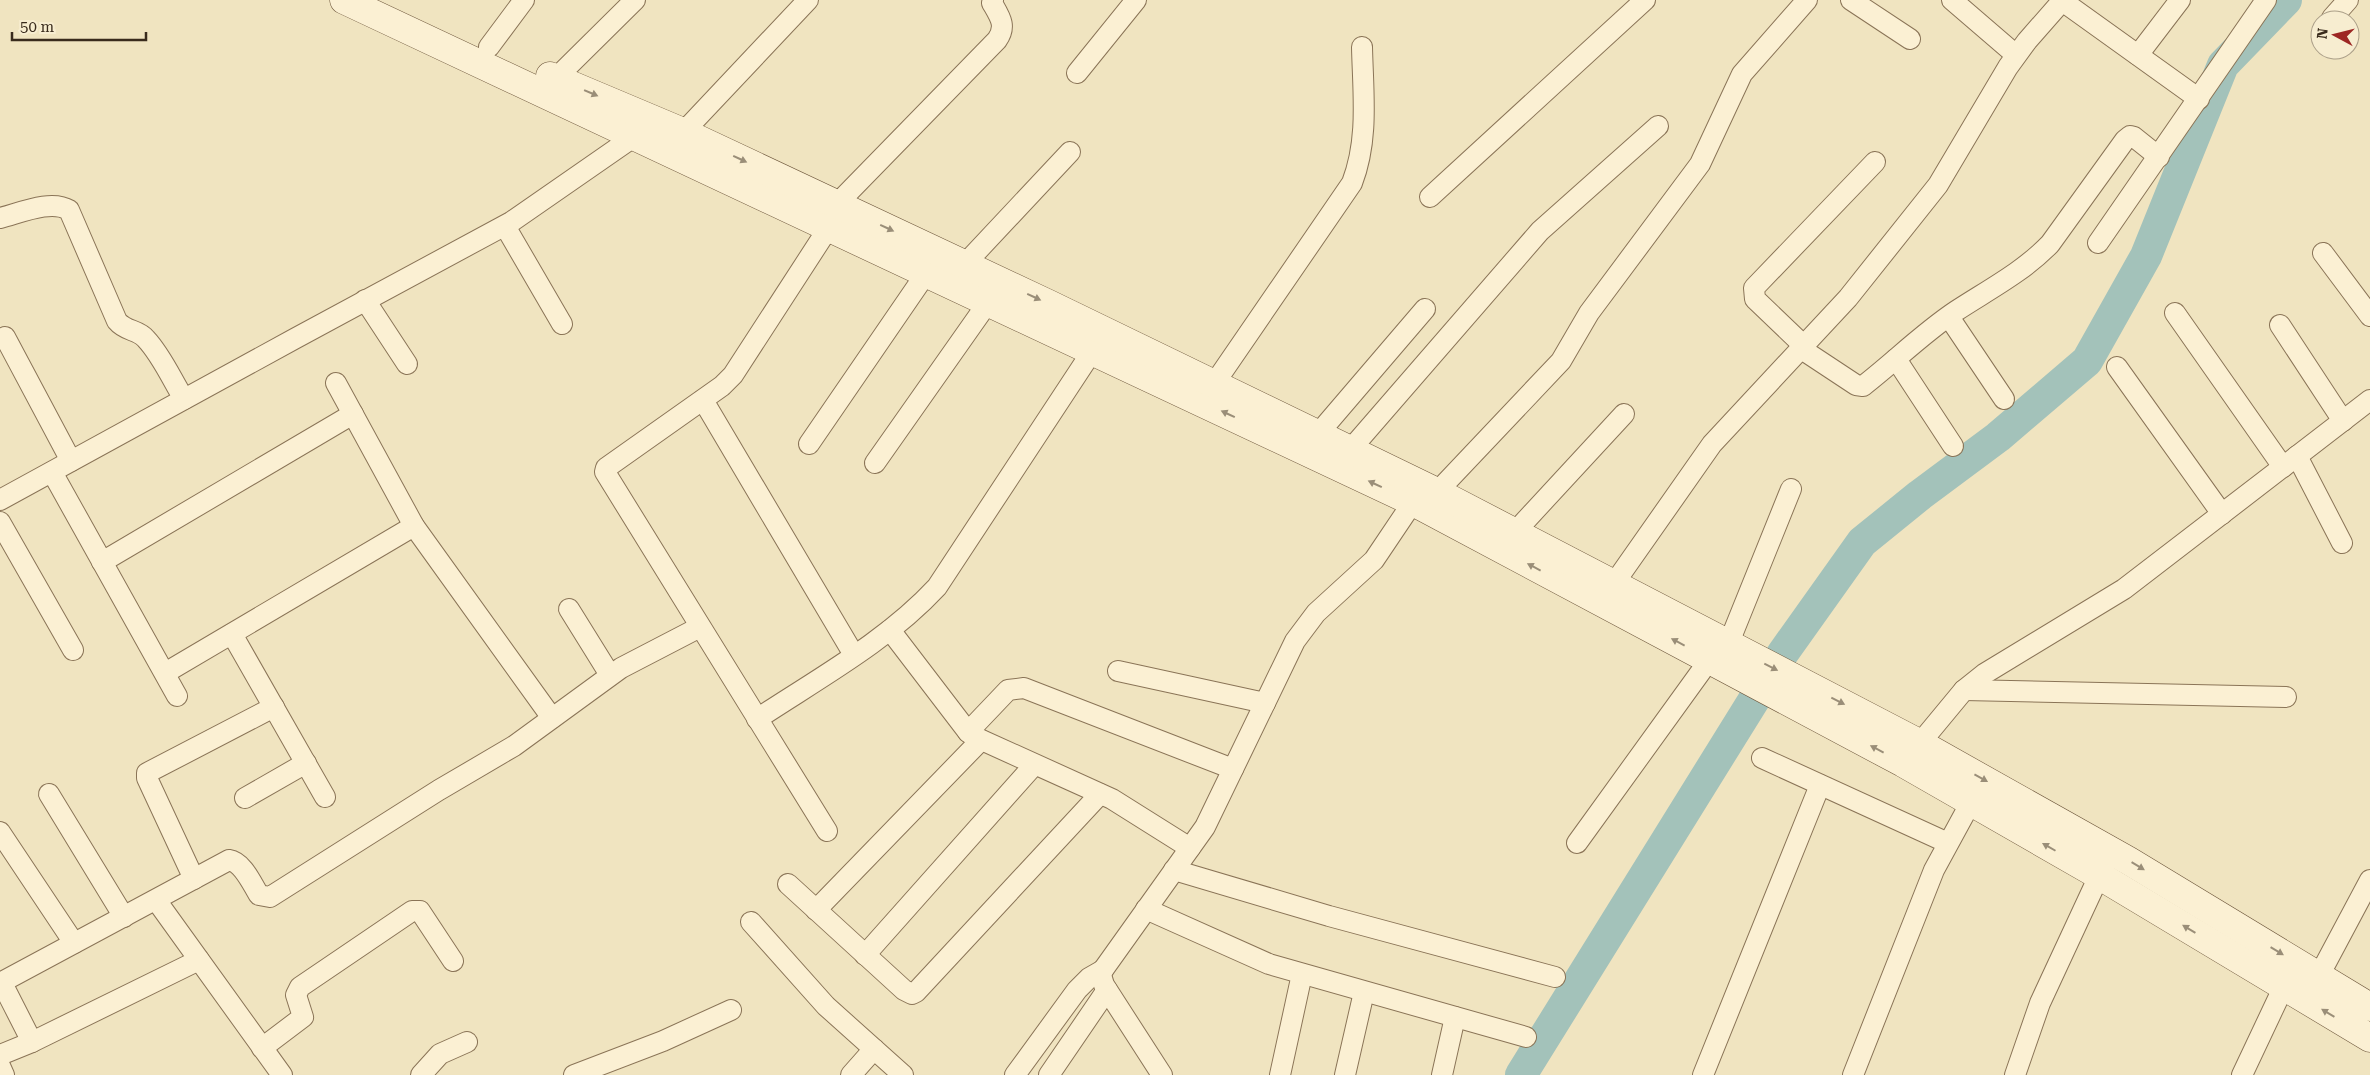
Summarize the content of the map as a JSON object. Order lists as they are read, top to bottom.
{
  "scale_bar": "50 m",
  "north": "left"
}
